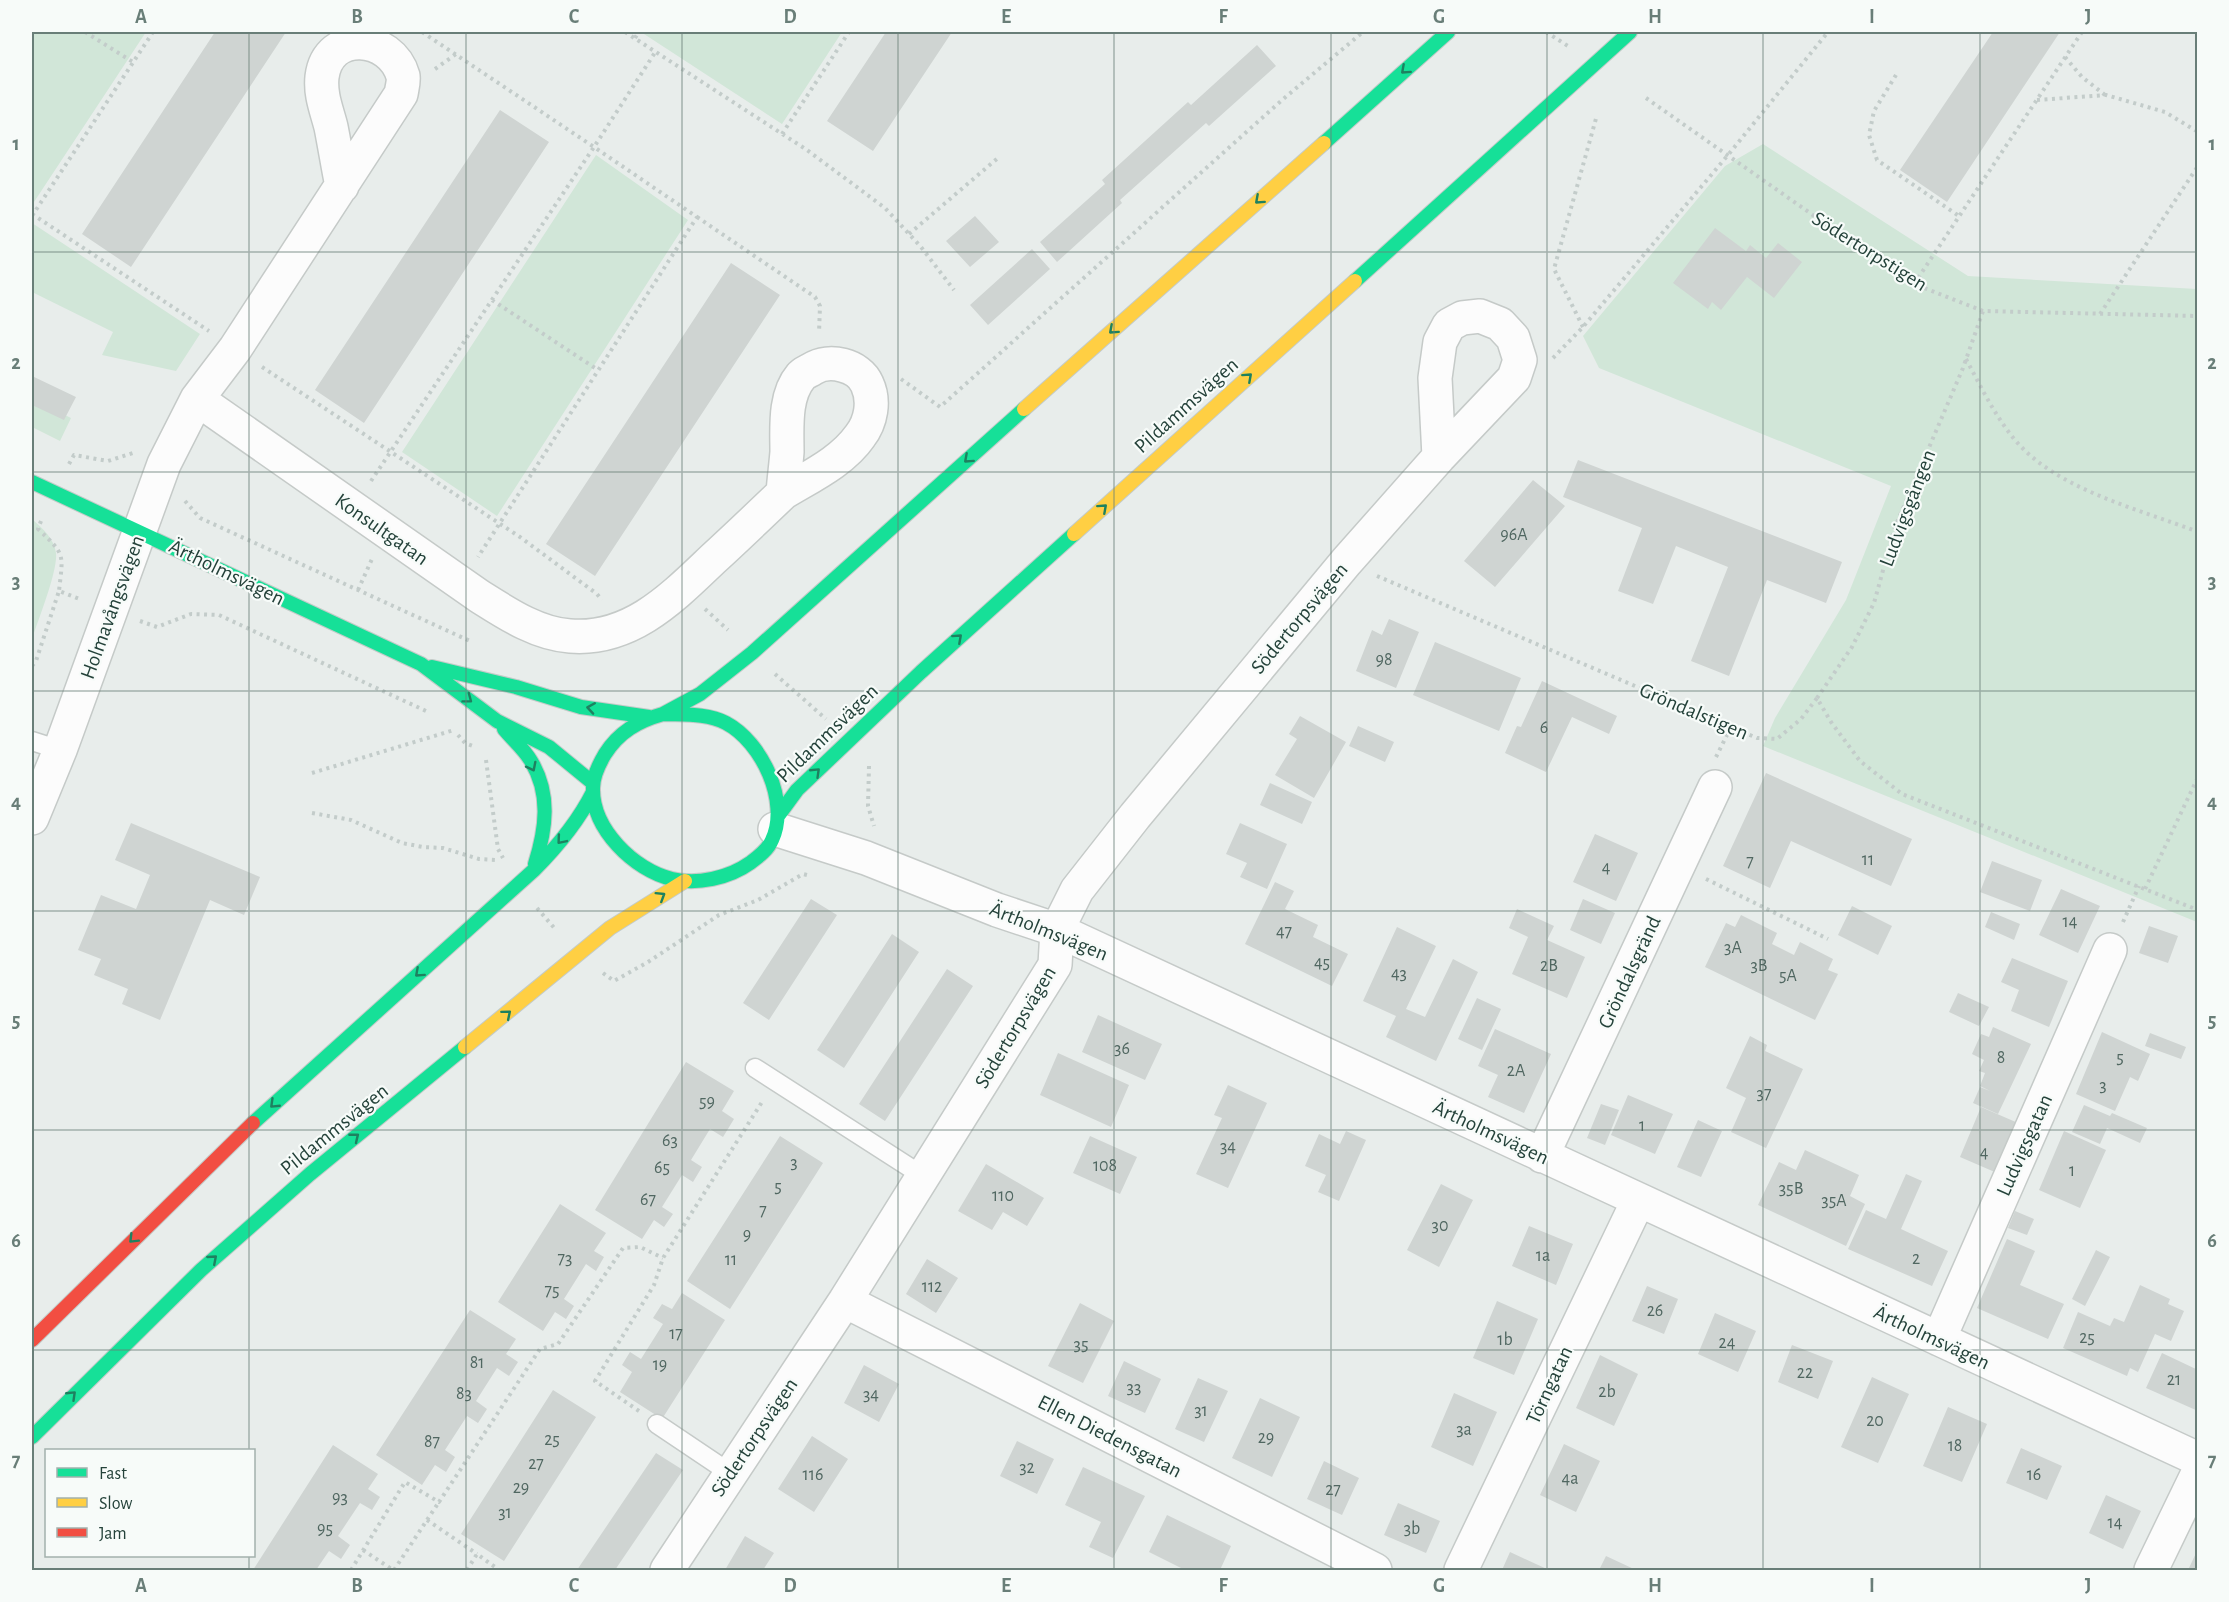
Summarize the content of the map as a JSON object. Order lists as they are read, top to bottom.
{
  "streets": {
    "main road": ["Pildammsvägen", "Ärtholmsvägen"],
    "street": [
      "Konsultgatan",
      "Holmavångsvägen",
      "Södertorpsvägen",
      "Gröndalsgränd",
      "Ludvigsgatan",
      "Törngatan",
      "Ellen Diedensgatan"
    ],
    "path": ["Södertorpstigen", "Ludvigsgången", "Gröndalstigen"]
  },
  "crossings": [
    ["Södertorpstigen", "Ludvigsgången"],
    ["Pildammsvägen", "Ärtholmsvägen"],
    ["Ludvigsgången", "Gröndalstigen"],
    ["Konsultgatan", "Holmavångsvägen"],
    ["Ärtholmsvägen", "Holmavångsvägen"],
    ["Ärtholmsvägen", "Södertorpsvägen"],
    ["Ärtholmsvägen", "Gröndalsgränd"],
    ["Ärtholmsvägen", "Ludvigsgatan"],
    ["Ärtholmsvägen", "Törngatan"],
    ["Södertorpsvägen", "Gröndalstigen"],
    ["Södertorpsvägen", "Ellen Diedensgatan"]
  ],
  "house_numbers": [
    "96A",
    "98",
    "6",
    "11",
    "7",
    "4",
    "14",
    "47",
    "3A",
    "45",
    "2B",
    "3B",
    "43",
    "5A",
    "36",
    "8",
    "5",
    "2A",
    "3",
    "37",
    "59",
    "1",
    "63",
    "34",
    "4",
    "3",
    "108",
    "65",
    "1",
    "5",
    "35B",
    "110",
    "67",
    "35A",
    "7",
    "30",
    "9",
    "1a",
    "73",
    "2",
    "11",
    "112",
    "75",
    "26",
    "17",
    "25",
    "1b",
    "24",
    "35",
    "81",
    "19",
    "22",
    "21",
    "33",
    "2b",
    "83",
    "34",
    "31",
    "20",
    "3a",
    "29",
    "25",
    "87",
    "18",
    "27",
    "32",
    "116",
    "16",
    "4a",
    "29",
    "27",
    "93",
    "31",
    "14",
    "95",
    "3b"
  ],
  "legend": ["Fast", "Slow", "Jam"],
  "grid": {
    "columns": [
      "A",
      "B",
      "C",
      "D",
      "E",
      "F",
      "G",
      "H",
      "I",
      "J"
    ],
    "rows": [
      "1",
      "2",
      "3",
      "4",
      "5",
      "6",
      "7"
    ]
  }
}
